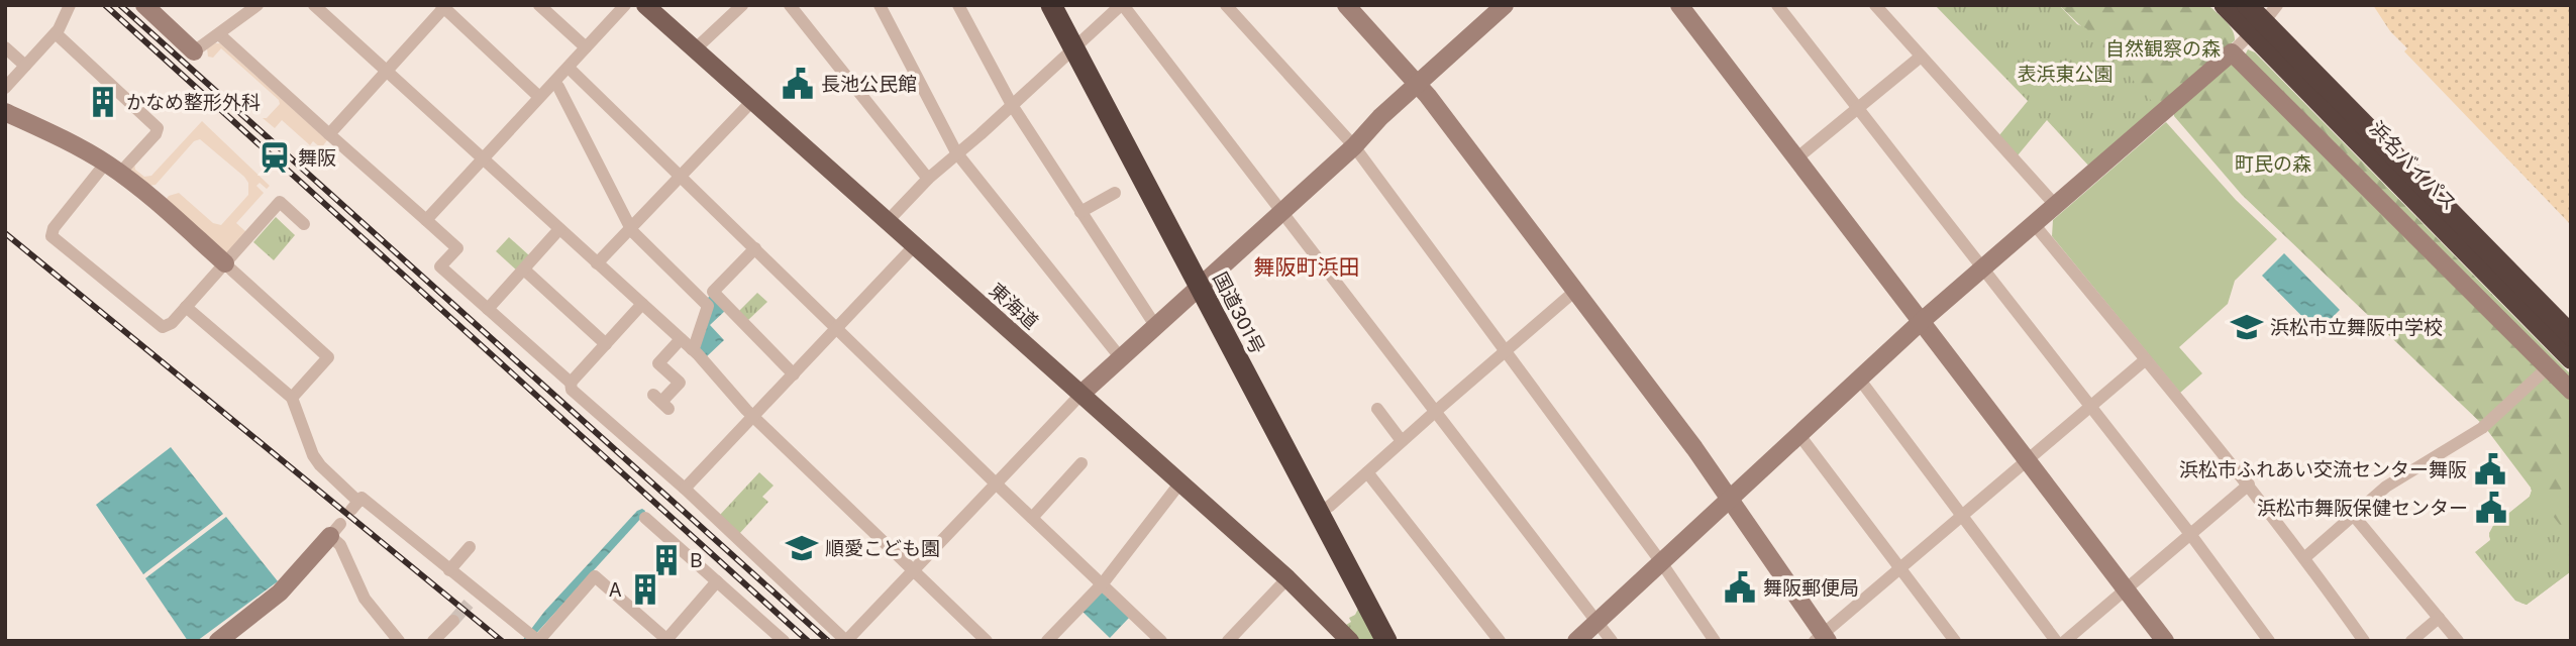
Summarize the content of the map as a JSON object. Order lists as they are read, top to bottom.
{
  "streets": {
    "highway": ["浜名バイパス", "国道301号"],
    "main road": ["東海道"]
  },
  "districts": ["舞阪町浜田"],
  "parks": ["自然観察の森", "表浜東公園", "町民の森"],
  "places": {
    "public building": [
      "長池公民館",
      "浜松市ふれあい交流センター舞阪",
      "浜松市舞阪保健センター",
      "舞阪郵便局"
    ],
    "building": ["かなめ整形外科", "B", "A"],
    "station": ["舞阪"],
    "school or university": ["浜松市立舞阪中学校", "順愛こども園"]
  }
}
